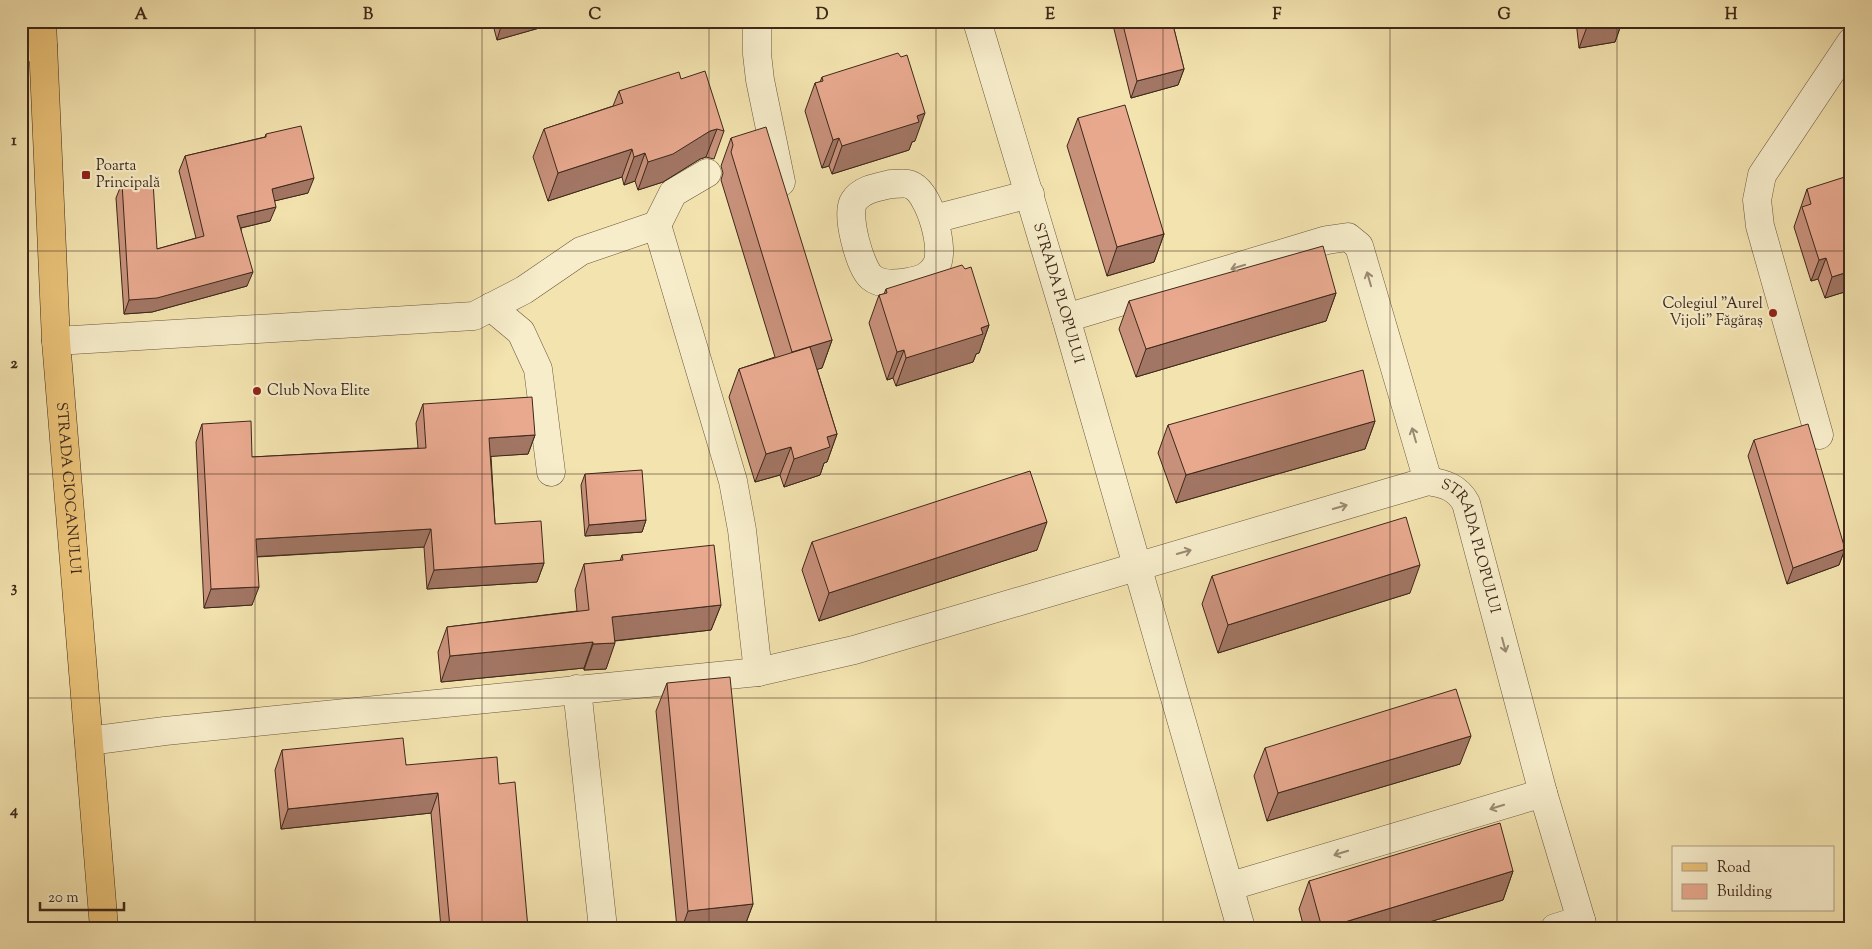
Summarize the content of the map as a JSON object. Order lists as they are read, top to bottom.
{
  "streets": {
    "main road": ["STRADA CIOCANULUI"],
    "street": ["STRADA PLOPULUI"]
  },
  "places": {
    "transit": ["Poarta Principală"],
    "other": ["Colegiul \"Aurel Vijoli\" Făgăraș", "Club Nova Elite"]
  },
  "legend": ["Road", "Building"],
  "scale_bar": "20 m",
  "grid": {
    "columns": [
      "A",
      "B",
      "C",
      "D",
      "E",
      "F",
      "G",
      "H"
    ],
    "rows": [
      "1",
      "2",
      "3",
      "4"
    ]
  }
}
